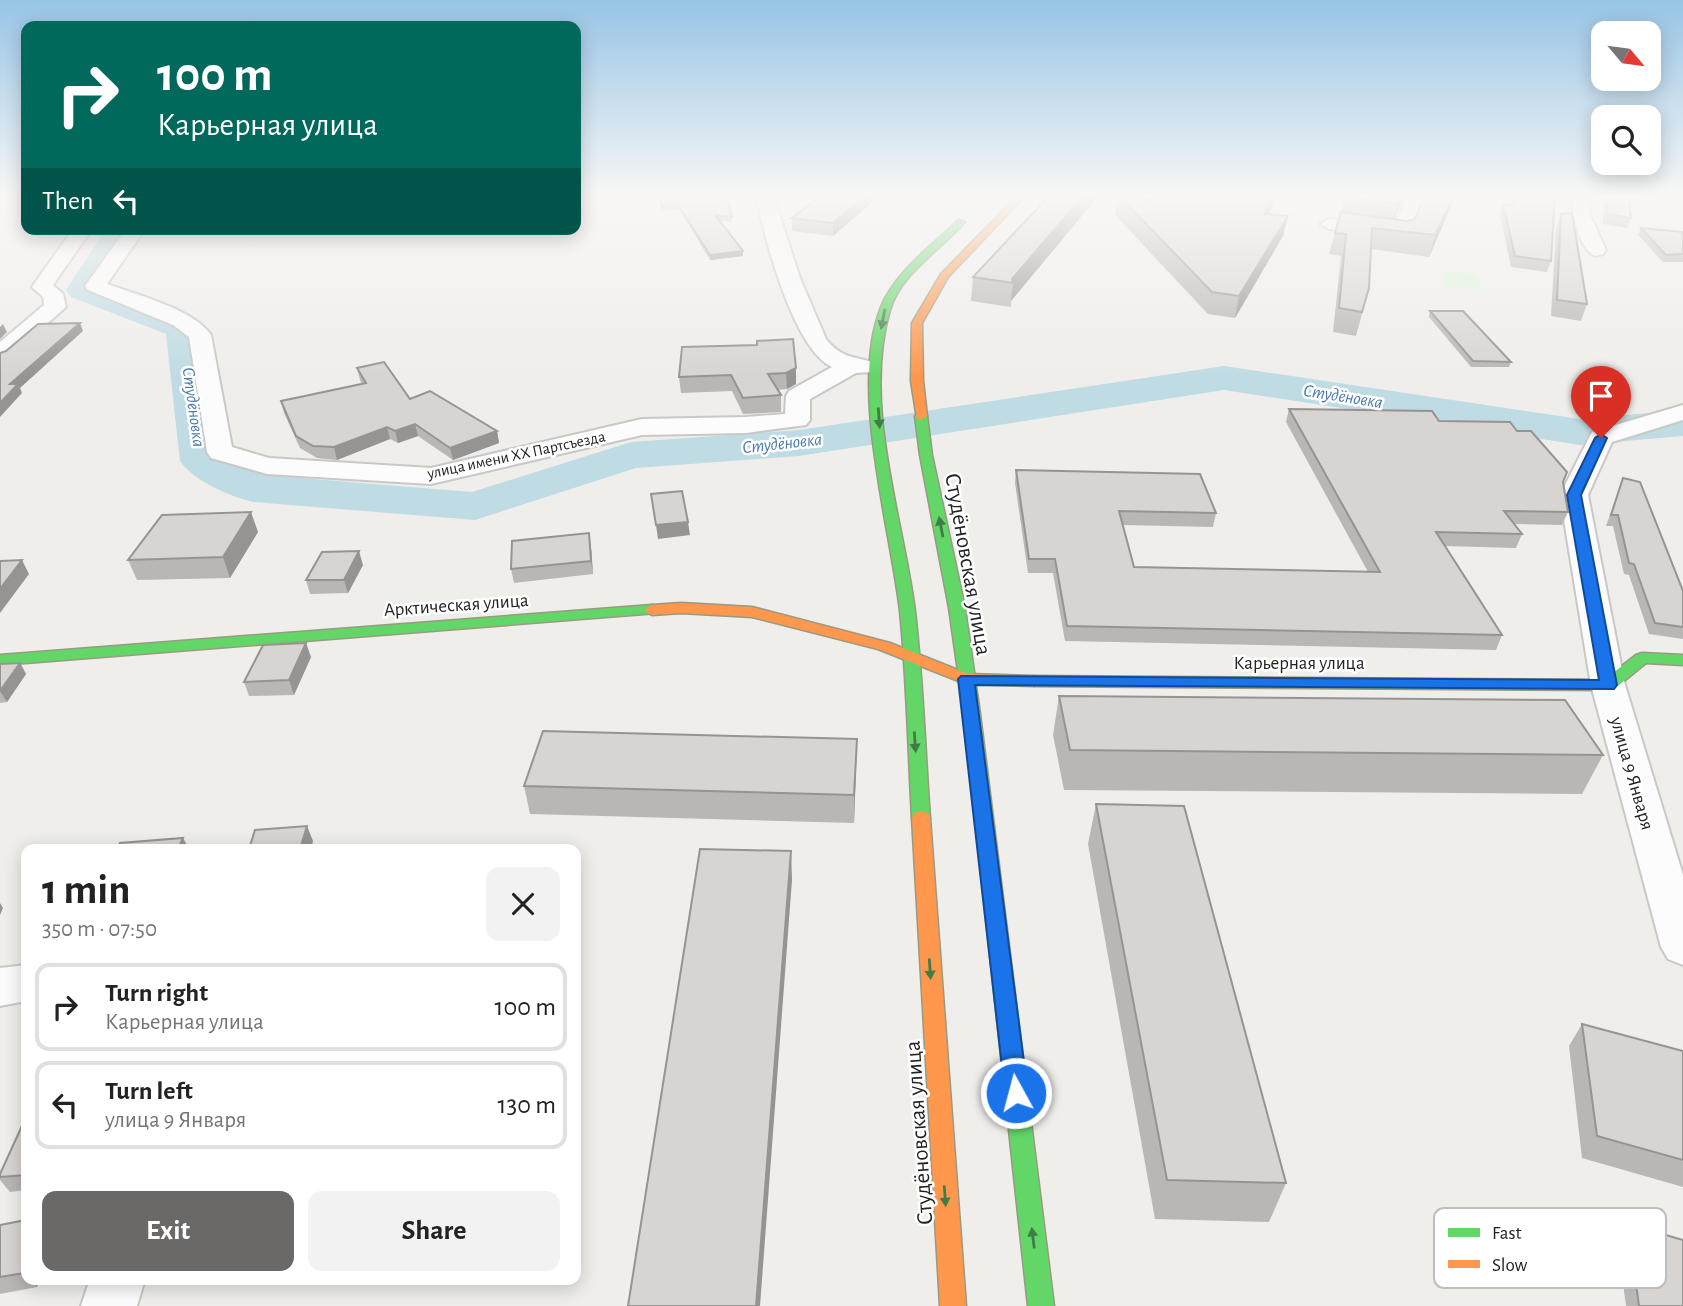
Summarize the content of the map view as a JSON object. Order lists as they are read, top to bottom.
{
  "streets": {
    "main road": ["Студёновская улица", "Арктическая улица", "Карьерная улица"],
    "street": ["улица имени ХХ Партсъезда", "улица 9 Января"]
  },
  "crossings": [
    ["Студёновская улица", "Арктическая улица"],
    ["Студёновская улица", "Карьерная улица"],
    ["Арктическая улица", "Карьерная улица"],
    ["Карьерная улица", "улица 9 Января"]
  ],
  "water": ["Студёновка"],
  "legend": ["Fast", "Slow"],
  "north": "bottom right",
  "page": {
    "turn": ["100 m", "Карьерная улица"],
    "then": "Then",
    "heading": ["1 min", "350 m · 07:50"],
    "list": [
      {
        "name": "Turn right",
        "note": "Карьерная улица",
        "value": "100 m"
      },
      {
        "name": "Turn left",
        "note": "улица 9 Января",
        "value": "130 m"
      }
    ],
    "buttons": ["Exit", "Share"]
  }
}
